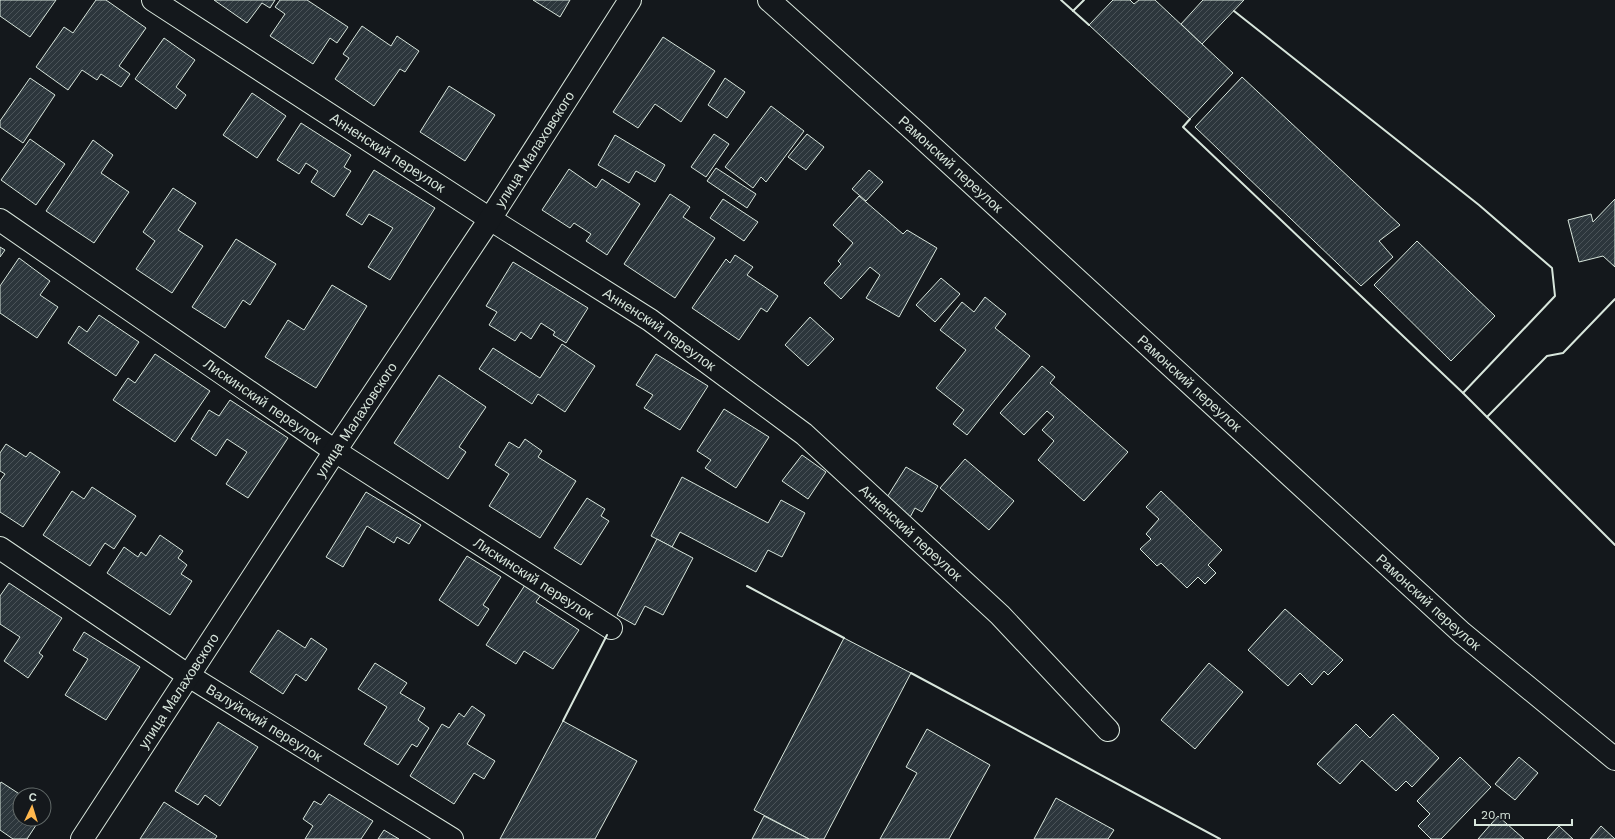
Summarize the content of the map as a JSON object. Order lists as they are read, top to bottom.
{
  "streets": {
    "street": [
      "улица Малаховского",
      "Анненский переулок",
      "Рамонский переулок",
      "Лискинский переулок",
      "Валуйский переулок"
    ]
  },
  "crossings": [
    ["улица Малаховского", "Анненский переулок"],
    ["улица Малаховского", "Лискинский переулок"],
    ["улица Малаховского", "Валуйский переулок"]
  ],
  "scale_bar": "20 m",
  "north": "top"
}
